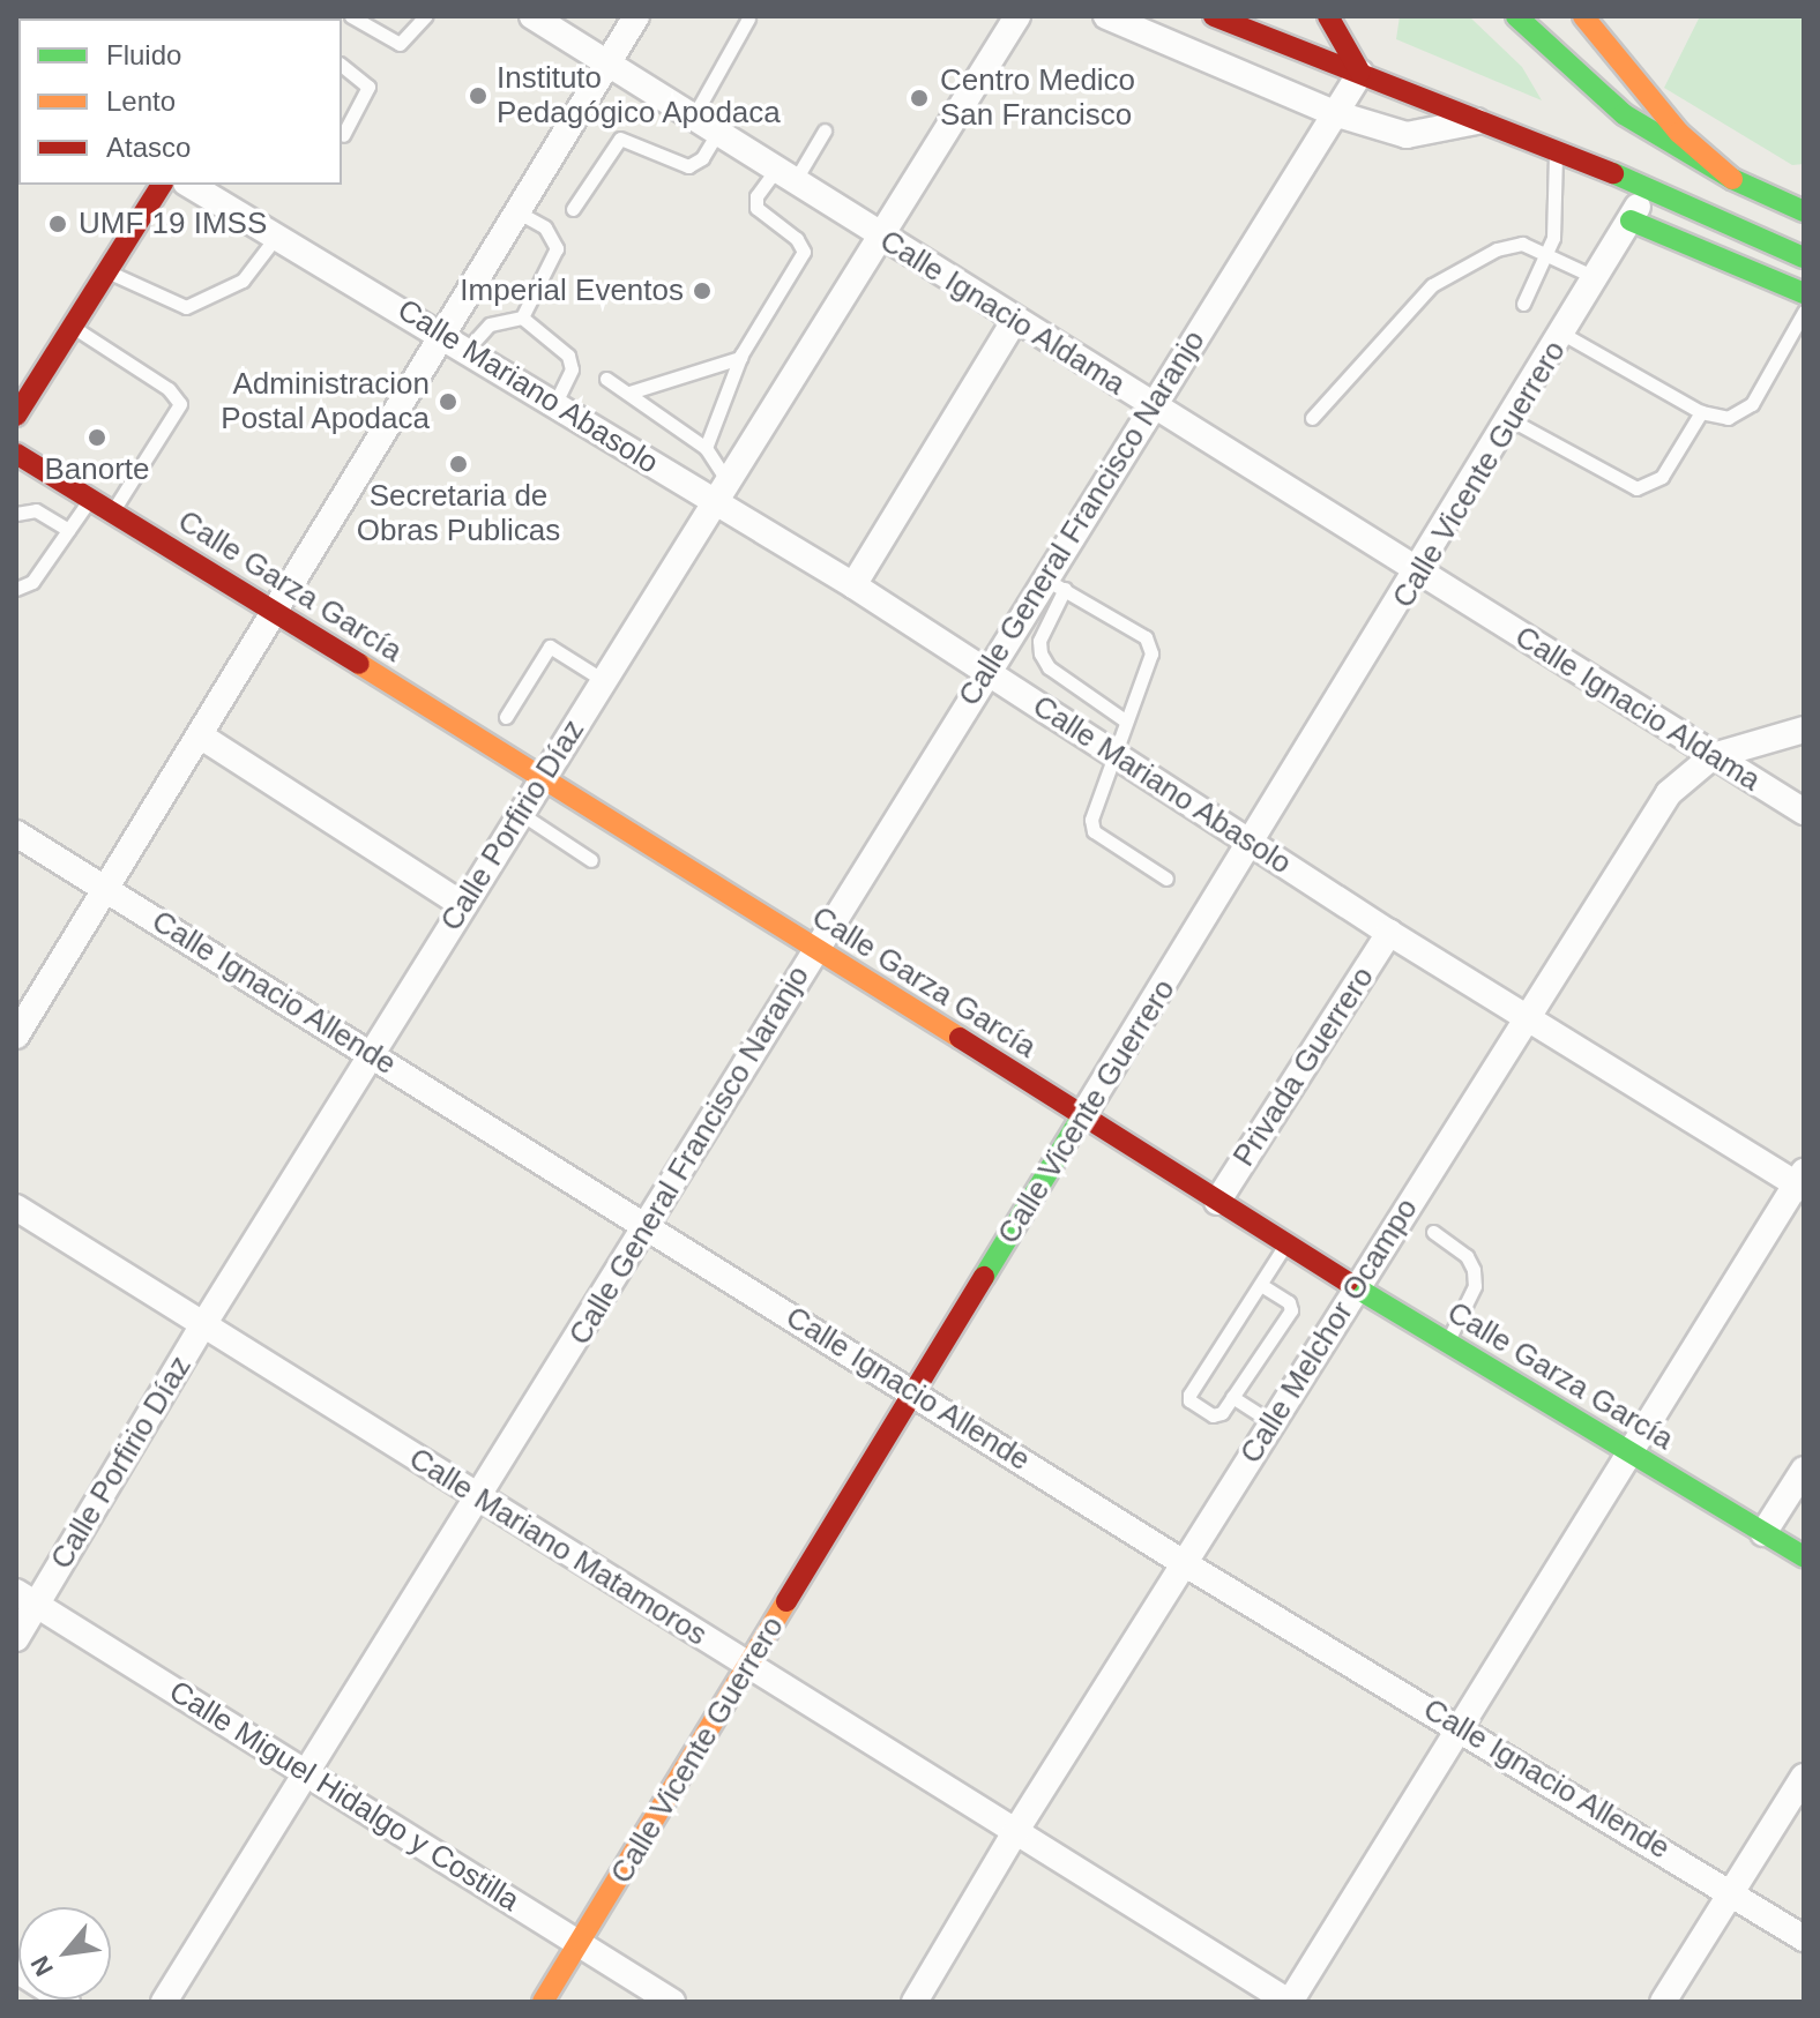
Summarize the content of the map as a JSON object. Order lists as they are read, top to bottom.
{
  "streets": {
    "main road": ["Calle Vicente Guerrero", "Calle Garza García"],
    "street": [
      "Calle Ignacio Aldama",
      "Calle Mariano Abasolo",
      "Calle General Francisco Naranjo",
      "Calle Porfirio Díaz",
      "Calle Ignacio Allende",
      "Privada Guerrero",
      "Calle Melchor Ocampo",
      "Calle Mariano Matamoros",
      "Calle Miguel Hidalgo y Costilla"
    ]
  },
  "crossings": [
    ["Calle Ignacio Aldama", "Calle Vicente Guerrero"],
    ["Calle Ignacio Aldama", "Calle General Francisco Naranjo"],
    ["Calle Ignacio Aldama", "Calle Porfirio Díaz"],
    ["Calle Ignacio Aldama", "Calle Melchor Ocampo"],
    ["Calle Mariano Abasolo", "Calle Vicente Guerrero"],
    ["Calle Mariano Abasolo", "Calle General Francisco Naranjo"],
    ["Calle Mariano Abasolo", "Calle Porfirio Díaz"],
    ["Calle Mariano Abasolo", "Privada Guerrero"],
    ["Calle Mariano Abasolo", "Calle Melchor Ocampo"],
    ["Calle Vicente Guerrero", "Calle Garza García"],
    ["Calle Vicente Guerrero", "Calle Ignacio Allende"],
    ["Calle Vicente Guerrero", "Calle Mariano Matamoros"],
    ["Calle Vicente Guerrero", "Calle Miguel Hidalgo y Costilla"],
    ["Calle General Francisco Naranjo", "Calle Garza García"],
    ["Calle General Francisco Naranjo", "Calle Ignacio Allende"],
    ["Calle General Francisco Naranjo", "Calle Mariano Matamoros"],
    ["Calle General Francisco Naranjo", "Calle Miguel Hidalgo y Costilla"],
    ["Calle Garza García", "Calle Porfirio Díaz"],
    ["Calle Garza García", "Privada Guerrero"],
    ["Calle Garza García", "Calle Melchor Ocampo"],
    ["Calle Porfirio Díaz", "Calle Ignacio Allende"],
    ["Calle Porfirio Díaz", "Calle Mariano Matamoros"],
    ["Calle Porfirio Díaz", "Calle Miguel Hidalgo y Costilla"],
    ["Calle Ignacio Allende", "Calle Melchor Ocampo"],
    ["Calle Melchor Ocampo", "Calle Mariano Matamoros"]
  ],
  "places": [
    "Instituto Pedagógico Apodaca",
    "Centro Medico San Francisco",
    "UMF 19 IMSS",
    "Imperial Eventos",
    "Administracion Postal Apodaca",
    "Banorte",
    "Secretaria de Obras Publicas"
  ],
  "legend": ["Fluido", "Lento", "Atasco"],
  "north": "bottom left"
}
